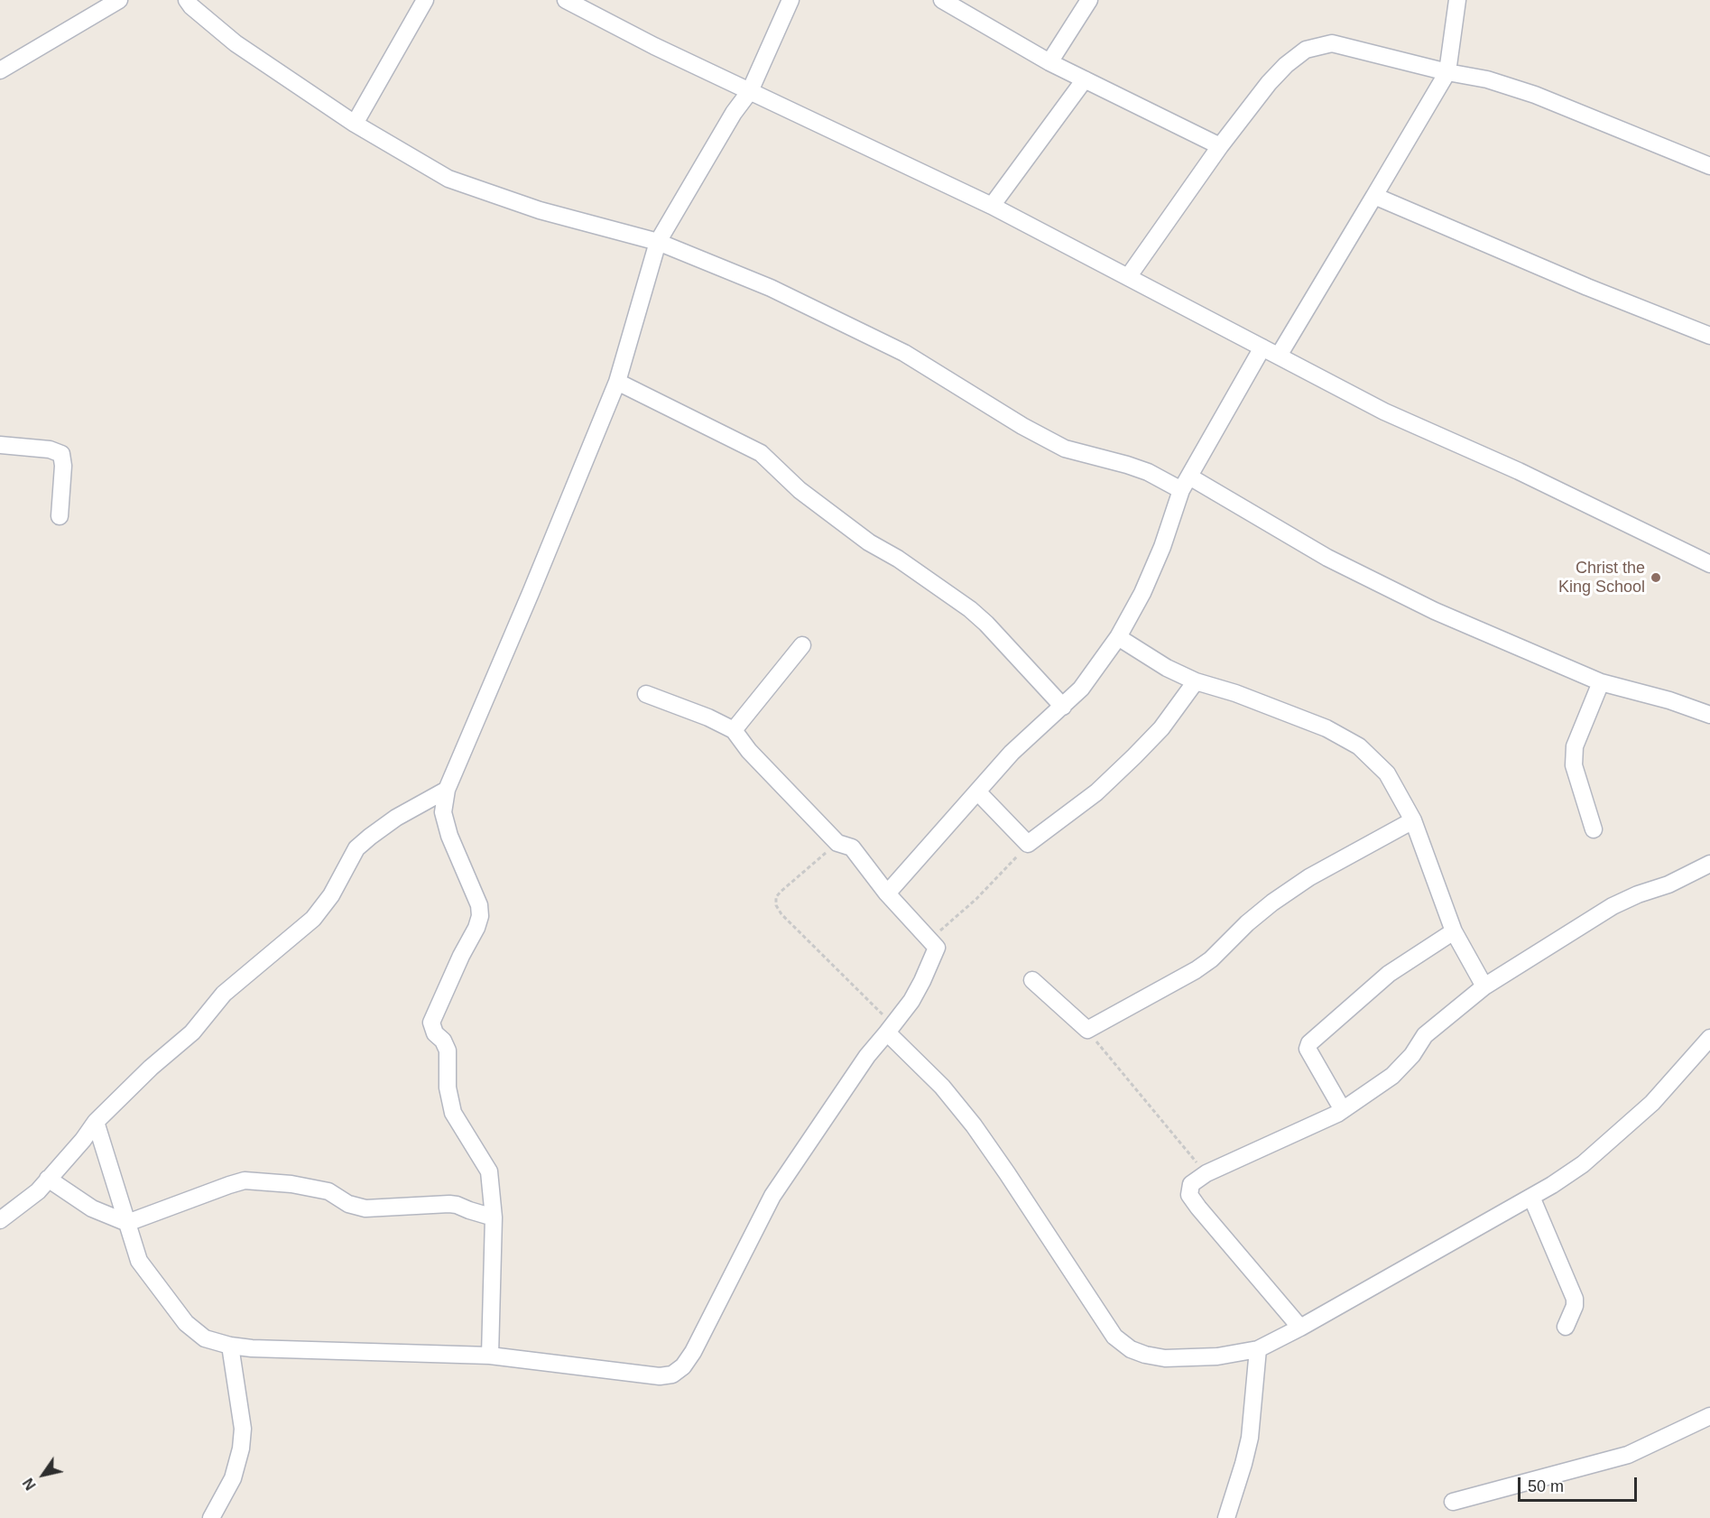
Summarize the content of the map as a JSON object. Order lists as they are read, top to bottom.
{
  "places": ["Christ the King School"],
  "scale_bar": "50 m",
  "north": "bottom left"
}
